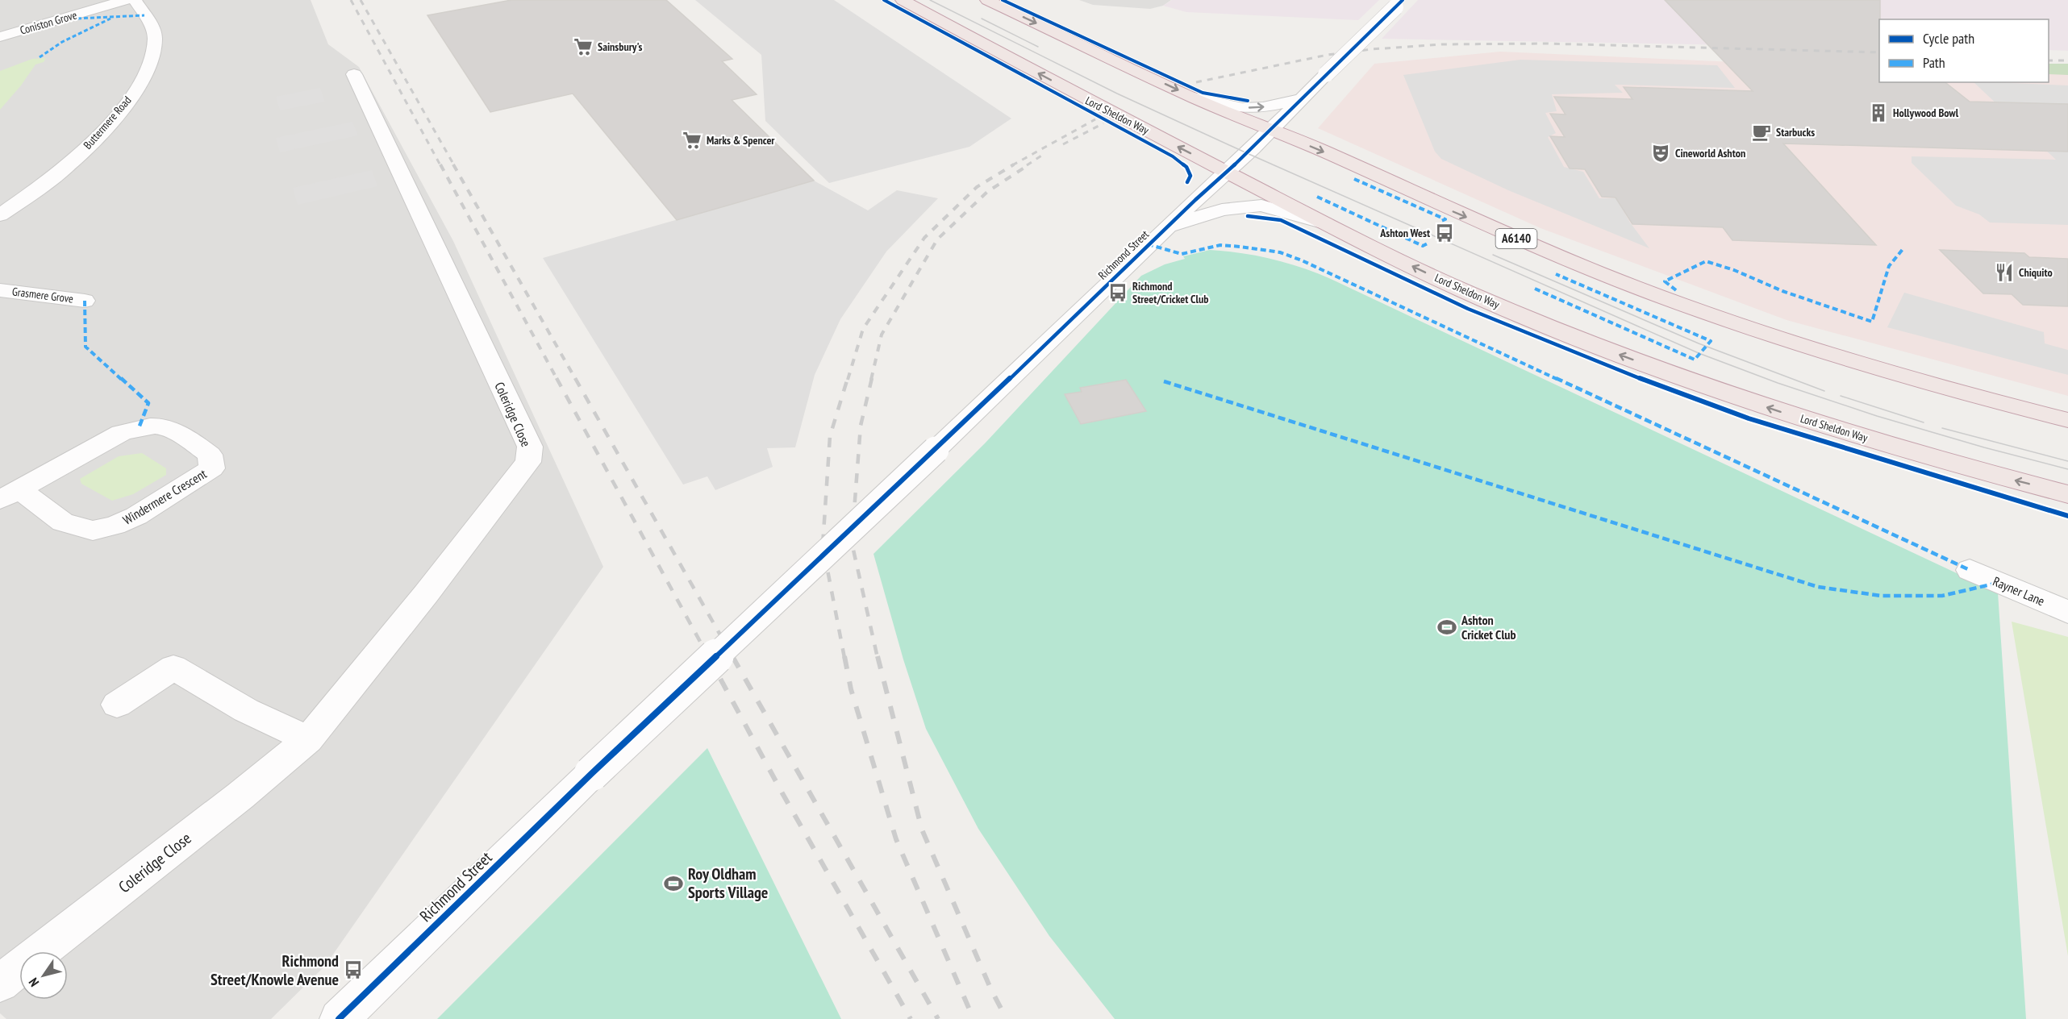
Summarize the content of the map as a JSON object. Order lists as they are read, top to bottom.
{
  "streets": {
    "highway": ["Lord Sheldon Way", "A6140"],
    "street": [
      "Coniston Grove",
      "Buttermere Road",
      "Richmond Street",
      "Grasmere Grove",
      "Coleridge Close",
      "Windermere Crescent",
      "Rayner Lane"
    ]
  },
  "crossings": [
    ["Lord Sheldon Way", "Richmond Street"],
    ["A6140", "Richmond Street"]
  ],
  "places": {
    "supermarket": ["Sainsbury's", "Marks & Spencer"],
    "building": ["Hollywood Bowl"],
    "cafe": ["Starbucks"],
    "theatre": ["Cineworld Ashton"],
    "bus stop": ["Ashton West", "Richmond Street/Cricket Club", "Richmond Street/Knowle Avenue"],
    "restaurant": ["Chiquito"],
    "sports": ["Ashton Cricket Club", "Roy Oldham Sports Village"]
  },
  "legend": ["Cycle path", "Path"],
  "north": "bottom left"
}
